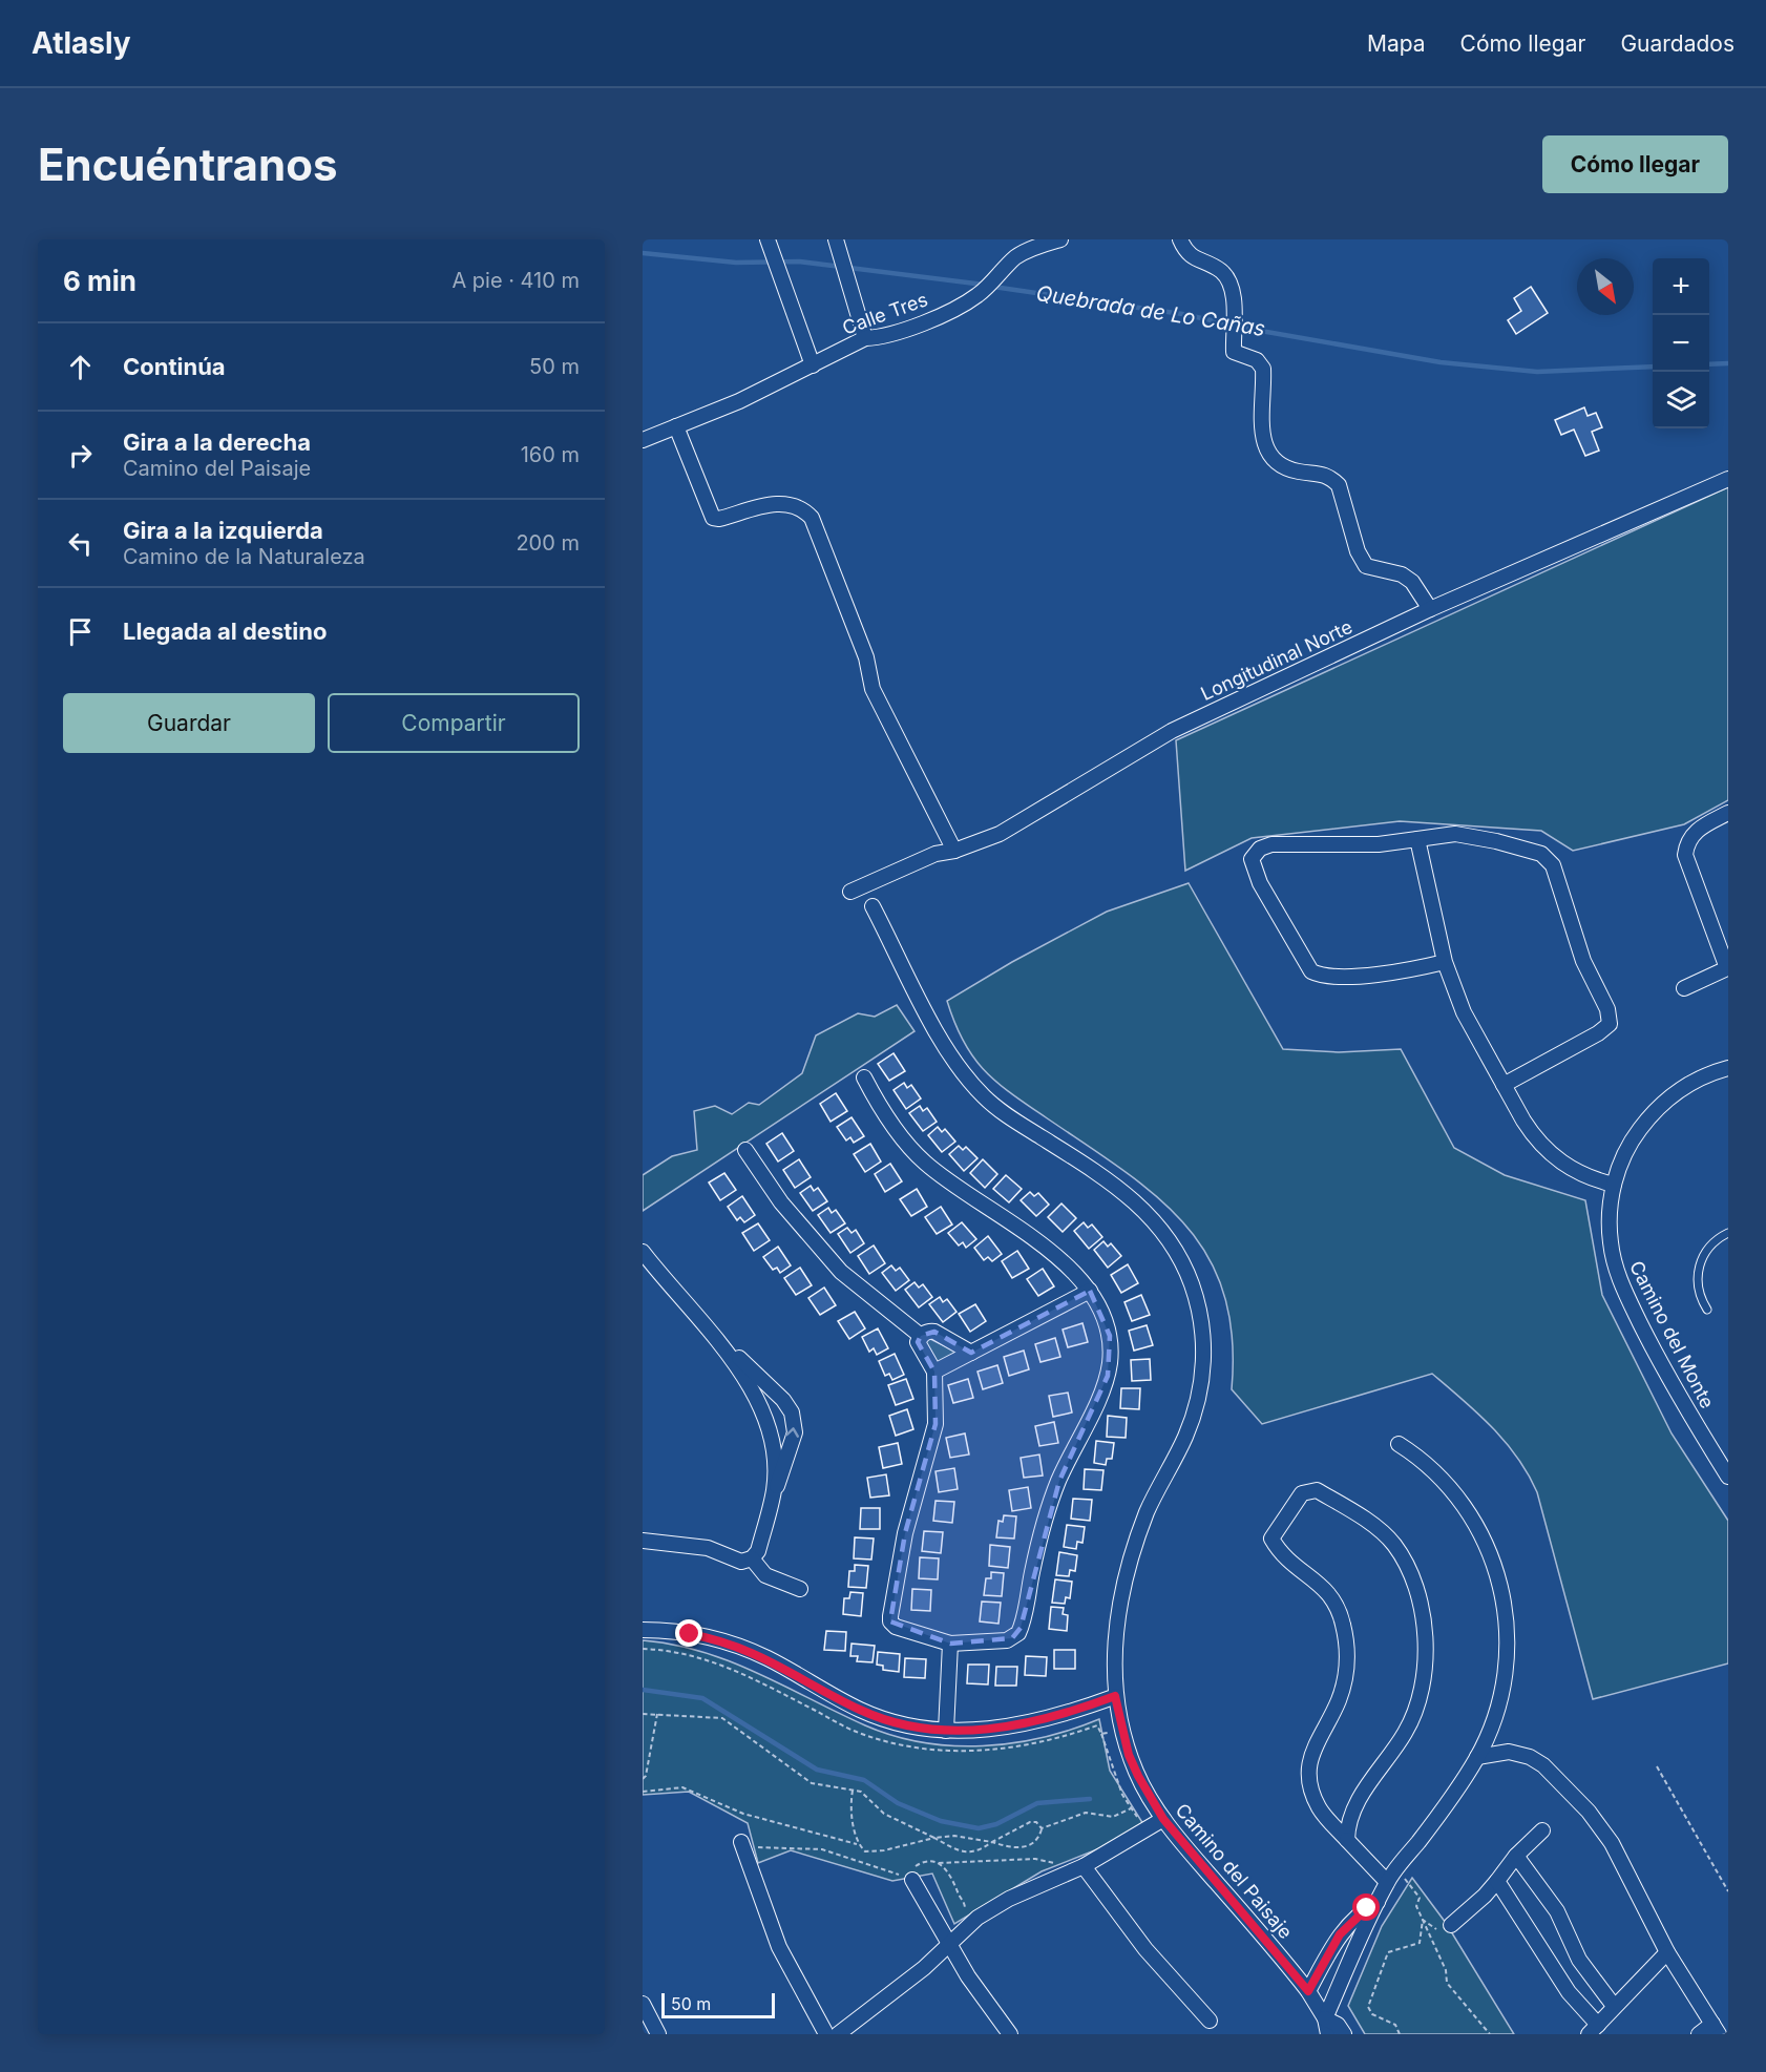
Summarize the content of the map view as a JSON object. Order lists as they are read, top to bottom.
{
  "streets": {
    "street": [
      "Calle Tres",
      "Longitudinal Norte",
      "Camino del Monte",
      "Camino del Paisaje"
    ]
  },
  "water": ["Quebrada de Lo Cañas"],
  "scale_bar": "50 m",
  "north": "bottom right",
  "page": {
    "header": "Atlasly",
    "nav": ["Mapa", "Cómo llegar", "Guardados"],
    "buttons": [
      "Cómo llegar",
      ["Guardar", "Compartir"]
    ],
    "title": "Encuéntranos",
    "heading": ["6 min", "A pie · 410 m"],
    "map_buttons": ["+", "−"],
    "list": [
      ["Continúa", "50 m"],
      ["Gira a la derecha", "Camino del Paisaje", "160 m"],
      ["Gira a la izquierda", "Camino de la Naturaleza", "200 m"],
      "Llegada al destino"
    ],
    "scale": "50 m"
  }
}
